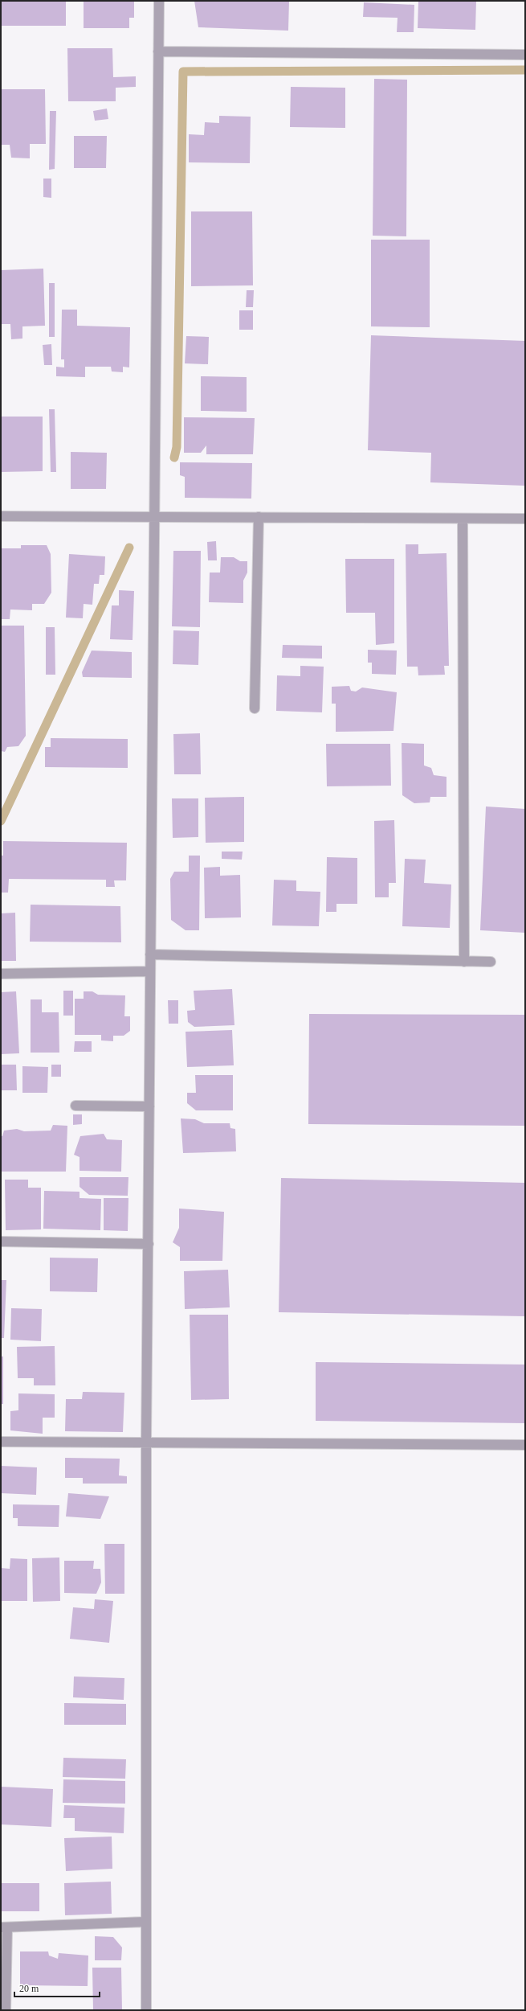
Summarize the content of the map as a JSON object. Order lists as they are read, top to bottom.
{
  "scale_bar": "20 m"
}
